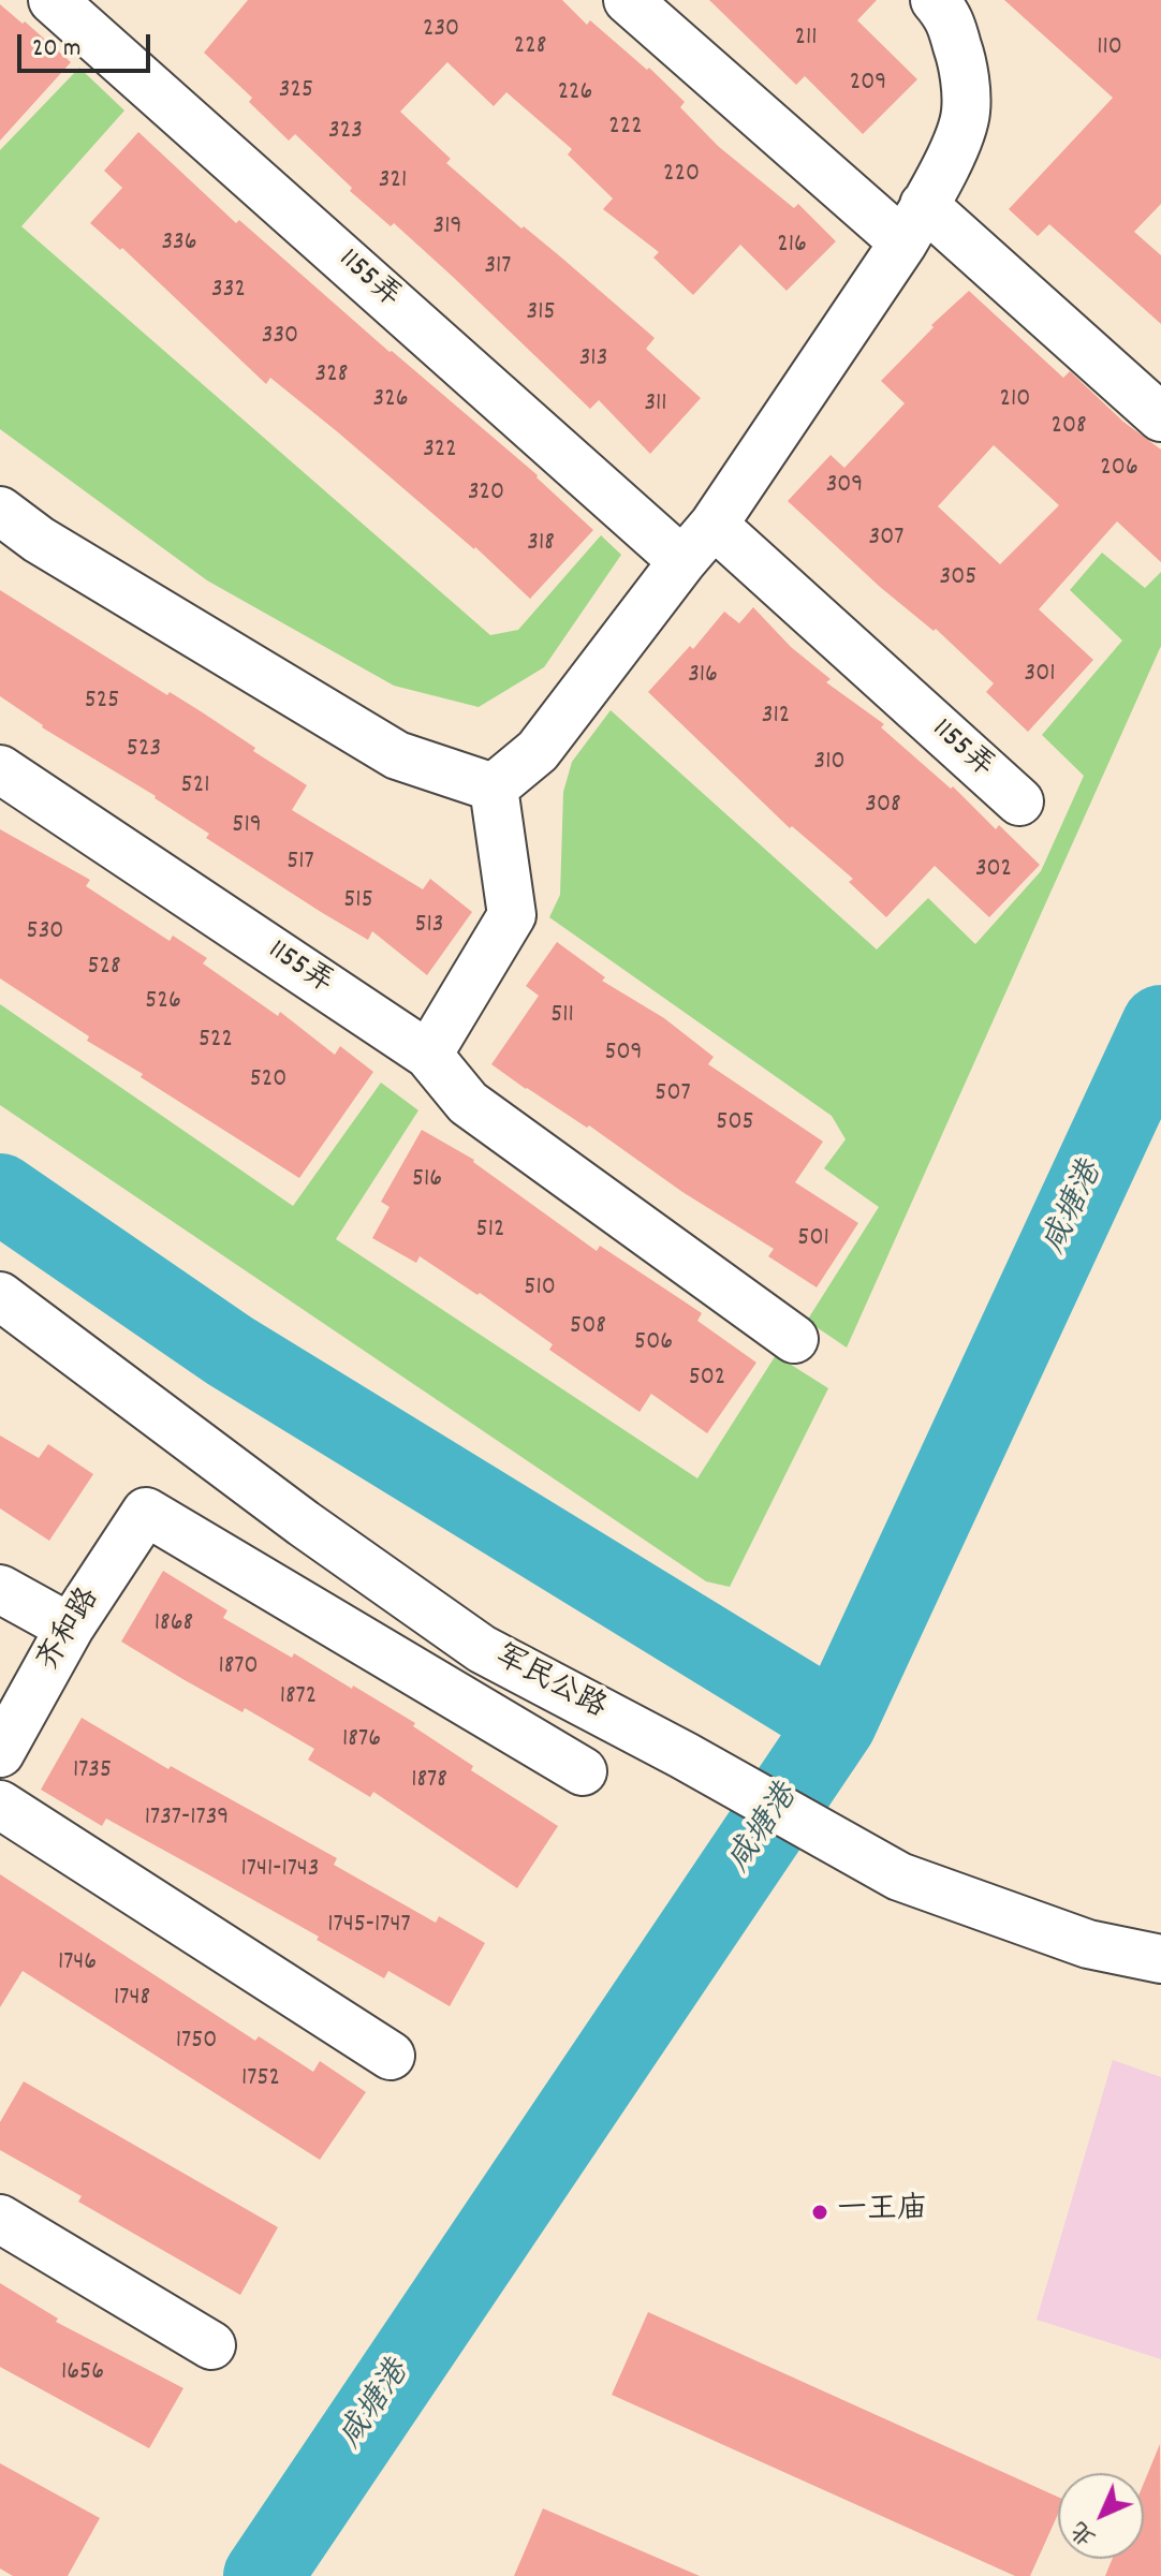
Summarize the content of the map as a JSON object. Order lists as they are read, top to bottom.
{
  "streets": {
    "street": ["1155弄", "齐和路", "军民公路"]
  },
  "water": ["咸塘港"],
  "places": ["一王庙"],
  "house_numbers": [
    "230",
    "211",
    "228",
    "110",
    "209",
    "325",
    "226",
    "222",
    "323",
    "220",
    "321",
    "319",
    "336",
    "216",
    "317",
    "332",
    "315",
    "330",
    "313",
    "328",
    "326",
    "210",
    "311",
    "208",
    "322",
    "206",
    "309",
    "320",
    "307",
    "318",
    "305",
    "301",
    "316",
    "525",
    "312",
    "523",
    "310",
    "521",
    "308",
    "519",
    "517",
    "302",
    "515",
    "513",
    "530",
    "528",
    "526",
    "511",
    "522",
    "509",
    "520",
    "507",
    "505",
    "516",
    "512",
    "501",
    "510",
    "508",
    "506",
    "502",
    "1868",
    "1870",
    "1872",
    "1876",
    "1735",
    "1878",
    "1737-1739",
    "1741-1743",
    "1745-1747",
    "1746",
    "1748",
    "1750",
    "1752",
    "1656"
  ],
  "scale_bar": "20 m",
  "north": "bottom left"
}
